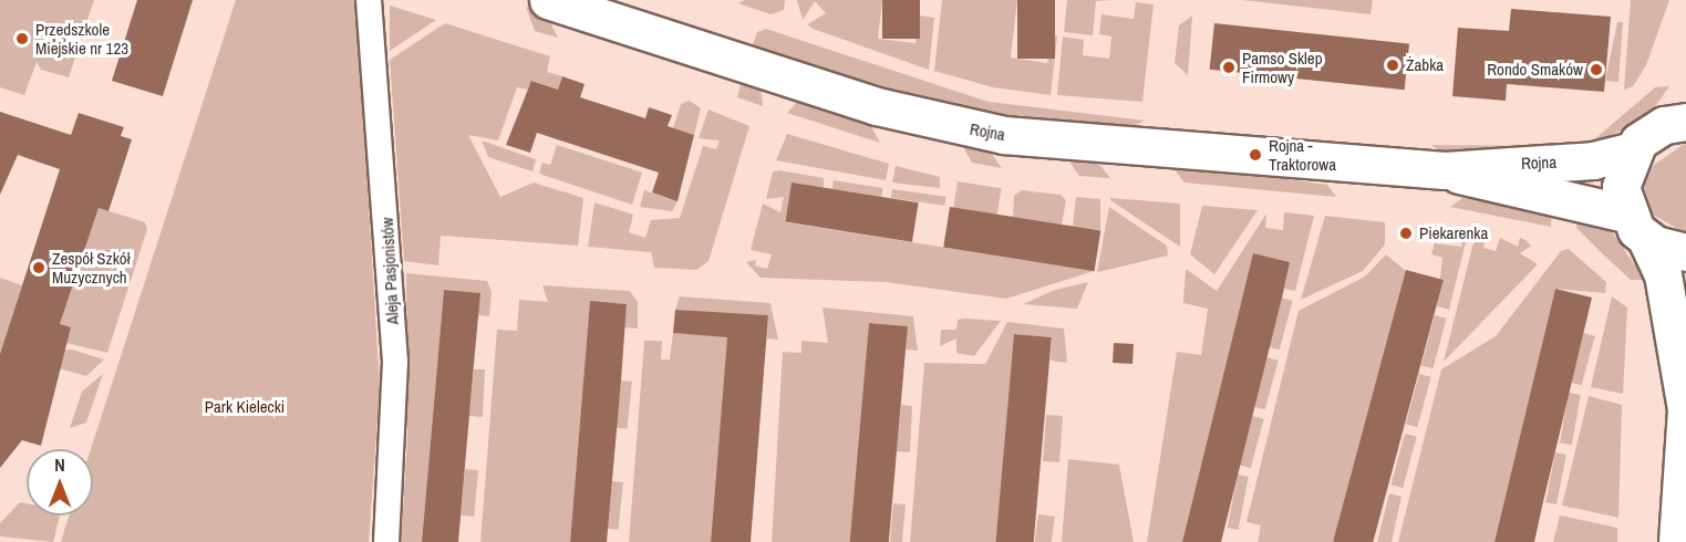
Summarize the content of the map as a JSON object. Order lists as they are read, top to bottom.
{
  "streets": {
    "street": ["Rojna", "Aleja Pasjonistów"]
  },
  "parks": ["Park Kielecki"],
  "places": [
    "Przedszkole Miejskie nr 123",
    "Żabka",
    "Pamso Sklep Firmowy",
    "Rondo Smaków",
    "Rojna - Traktorowa",
    "Piekarenka",
    "Zespół Szkół Muzycznych"
  ],
  "north": "top"
}
